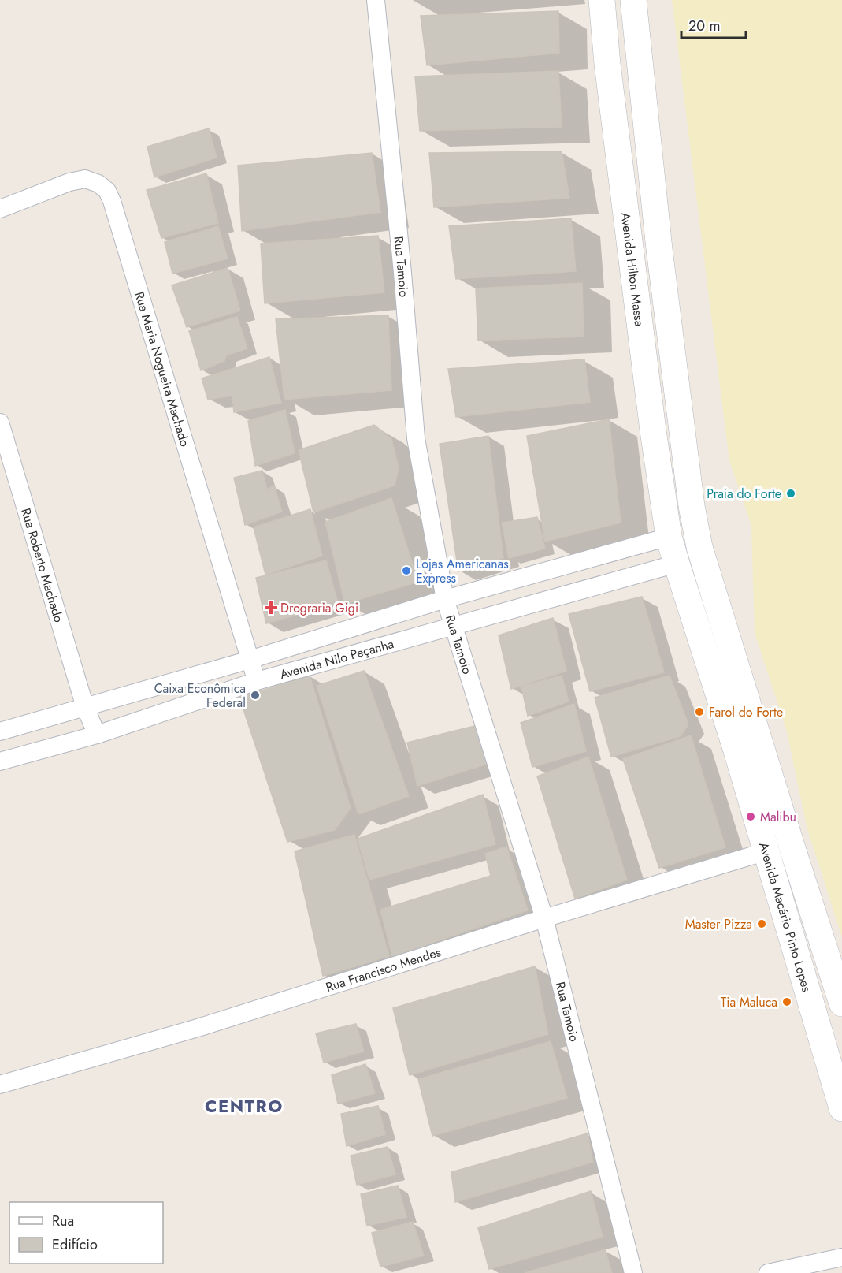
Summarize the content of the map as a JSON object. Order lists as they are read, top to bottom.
{
  "streets": {
    "main road": ["Avenida Hilton Massa", "Avenida Macário Pinto Lopes"],
    "street": [
      "Rua Tamoio",
      "Rua Maria Nogueira Machado",
      "Rua Roberto Machado",
      "Avenida Nilo Peçanha",
      "Rua Francisco Mendes"
    ]
  },
  "crossings": [
    ["Rua Tamoio", "Avenida Nilo Peçanha"],
    ["Rua Tamoio", "Rua Francisco Mendes"],
    ["Avenida Hilton Massa", "Avenida Nilo Peçanha"],
    ["Avenida Hilton Massa", "Avenida Macário Pinto Lopes"],
    ["Rua Maria Nogueira Machado", "Avenida Nilo Peçanha"],
    ["Rua Roberto Machado", "Avenida Nilo Peçanha"],
    ["Avenida Nilo Peçanha", "Avenida Macário Pinto Lopes"],
    ["Avenida Macário Pinto Lopes", "Rua Francisco Mendes"]
  ],
  "districts": ["CENTRO"],
  "places": {
    "other": [
      "Praia do Forte",
      "Lojas Americanas Express",
      "Caixa Econômica Federal",
      "Farol do Forte",
      "Malibu",
      "Master Pizza",
      "Tia Maluca"
    ],
    "health": ["Drograria Gigi"]
  },
  "legend": ["Rua", "Edifício"],
  "scale_bar": "20 m"
}
